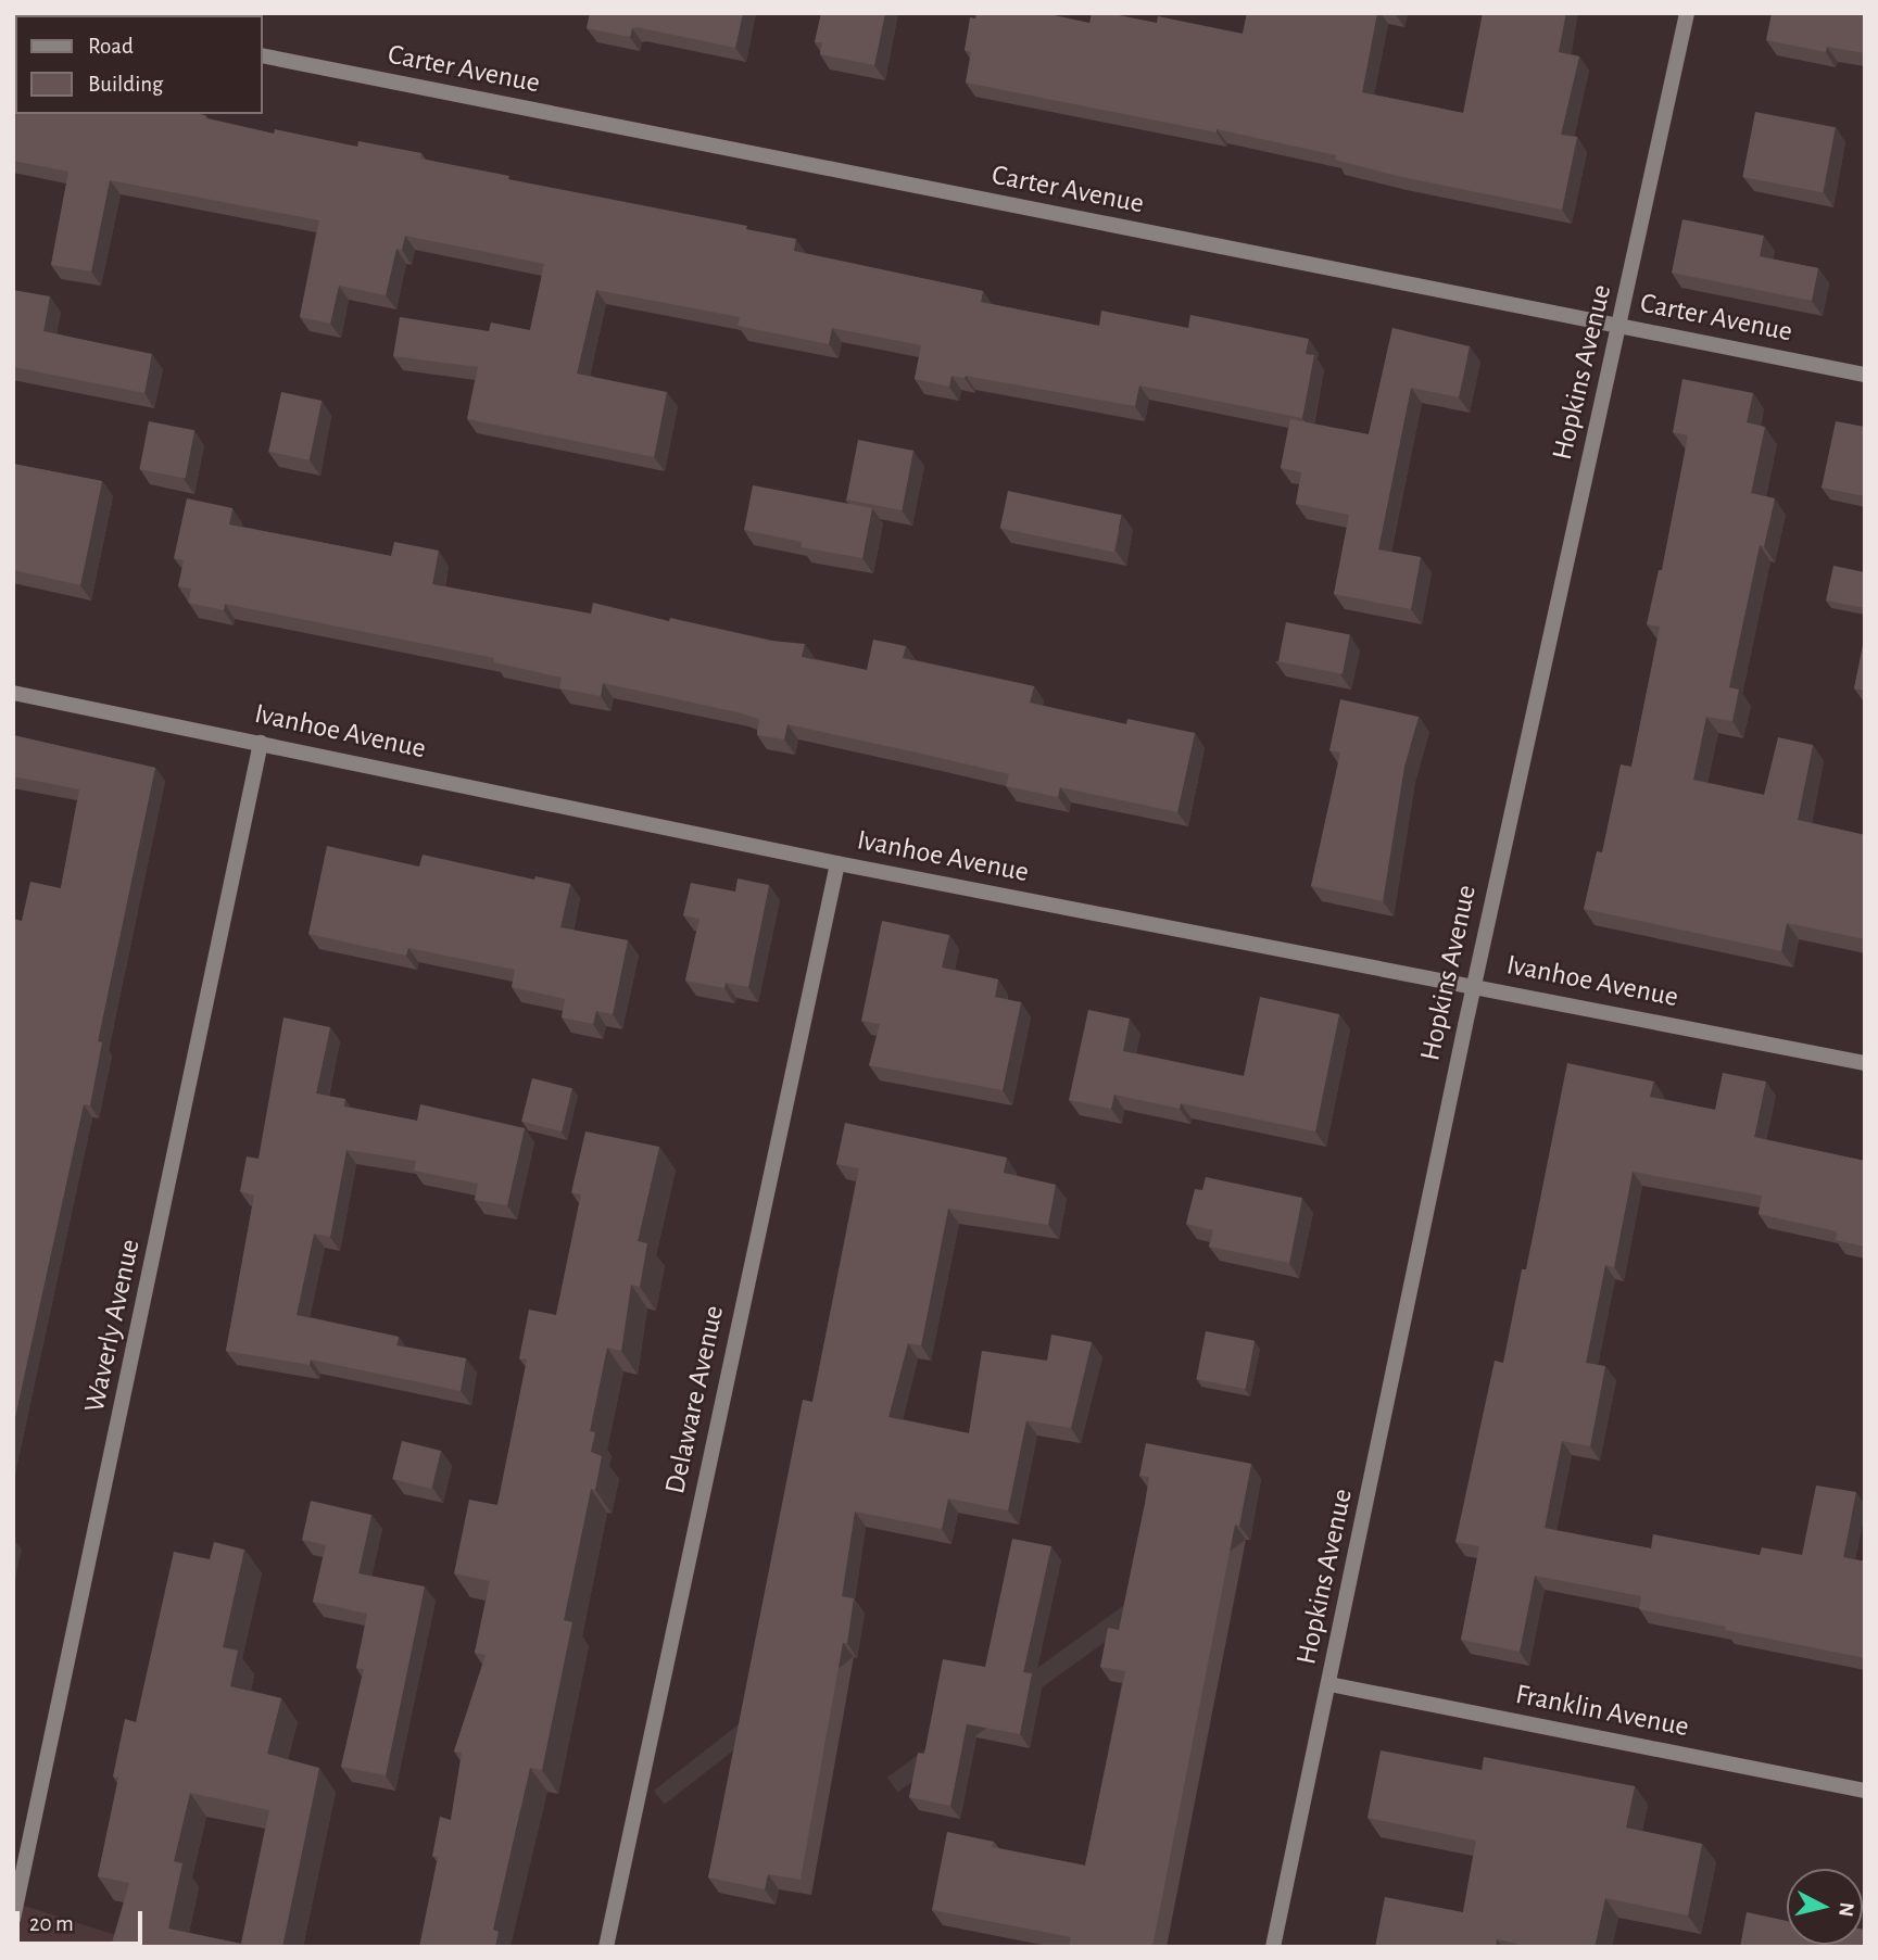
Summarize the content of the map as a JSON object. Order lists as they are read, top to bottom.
{
  "streets": {
    "street": [
      "Carter Avenue",
      "Hopkins Avenue",
      "Ivanhoe Avenue",
      "Waverly Avenue",
      "Delaware Avenue",
      "Franklin Avenue"
    ]
  },
  "crossings": [
    ["Carter Avenue", "Hopkins Avenue"],
    ["Hopkins Avenue", "Ivanhoe Avenue"],
    ["Hopkins Avenue", "Franklin Avenue"],
    ["Ivanhoe Avenue", "Waverly Avenue"],
    ["Ivanhoe Avenue", "Delaware Avenue"]
  ],
  "legend": ["Road", "Building"],
  "scale_bar": "20 m",
  "north": "right"
}
